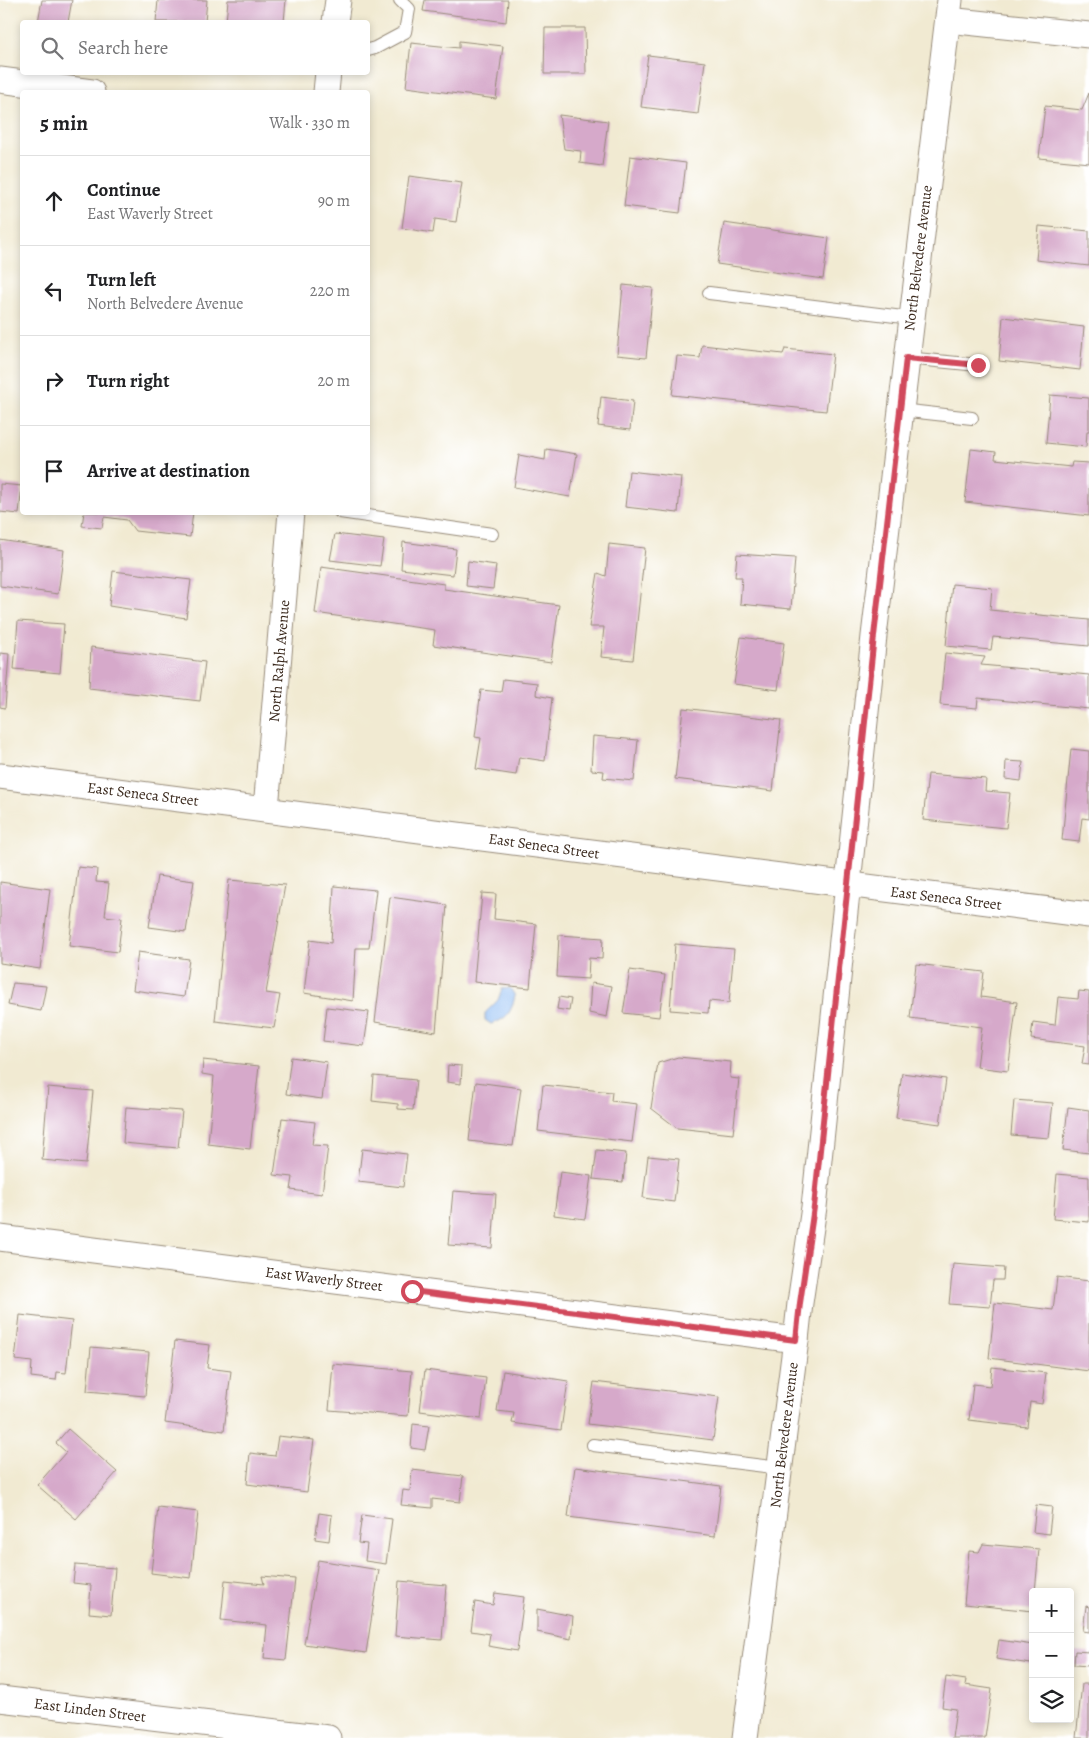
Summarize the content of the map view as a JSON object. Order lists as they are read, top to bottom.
{
  "streets": {
    "street": [
      "North Belvedere Avenue",
      "North Ralph Avenue",
      "East Seneca Street",
      "East Waverly Street",
      "East Linden Street"
    ]
  },
  "crossings": [
    ["North Belvedere Avenue", "East Seneca Street"],
    ["North Belvedere Avenue", "East Waverly Street"],
    ["North Ralph Avenue", "East Seneca Street"]
  ],
  "page": {
    "search": "Search here",
    "heading": ["5 min", "Walk · 330 m"],
    "list": [
      ["Continue", "East Waverly Street", "90 m"],
      ["Turn left", "North Belvedere Avenue", "220 m"],
      ["Turn right", "20 m"],
      "Arrive at destination"
    ],
    "map_buttons": ["+", "−"]
  }
}
